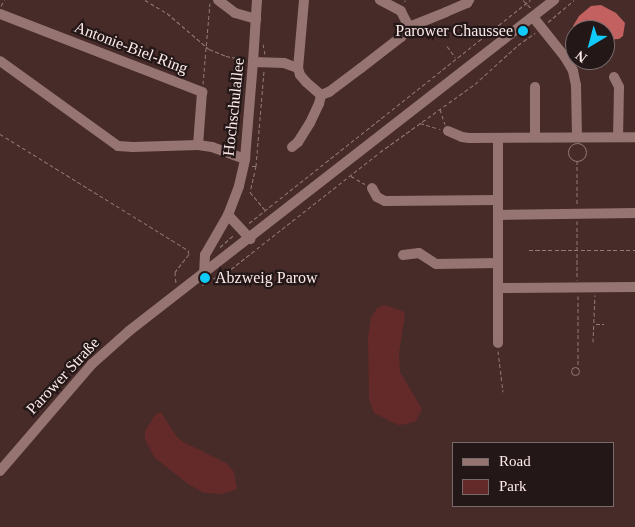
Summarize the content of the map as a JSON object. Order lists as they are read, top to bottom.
{
  "streets": {
    "street": ["Antonie-Biel-Ring", "Hochschulallee", "Parower Straße"]
  },
  "crossings": [
    ["Hochschulallee", "Parower Straße"]
  ],
  "places": ["Parower Chaussee", "Abzweig Parow"],
  "legend": ["Road", "Park"],
  "north": "bottom left"
}
